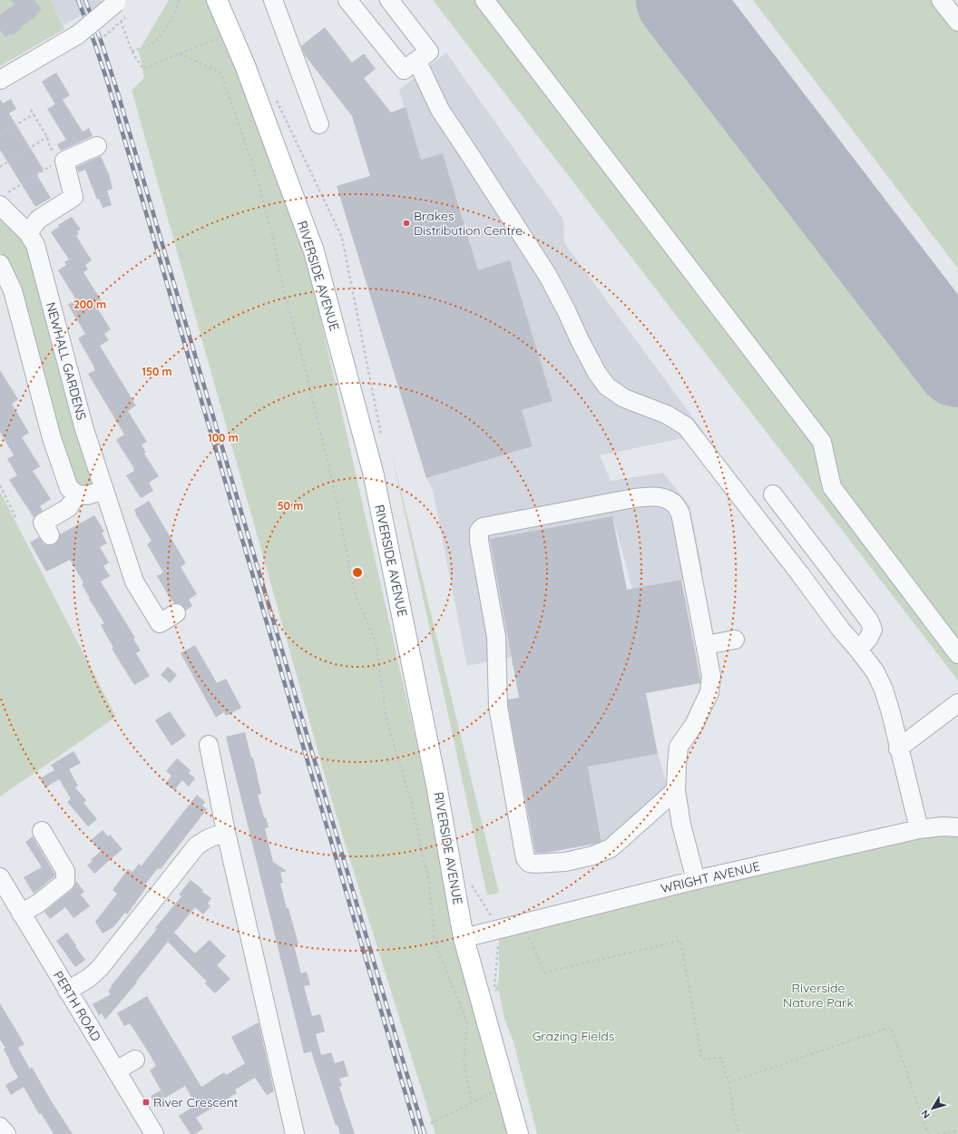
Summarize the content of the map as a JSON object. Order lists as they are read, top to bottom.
{
  "streets": {
    "main road": ["RIVERSIDE AVENUE"],
    "street": ["NEWHALL GARDENS", "WRIGHT AVENUE", "PERTH ROAD"]
  },
  "crossings": [
    ["RIVERSIDE AVENUE", "WRIGHT AVENUE"]
  ],
  "parks": ["Riverside Nature Park", "Grazing Fields"],
  "places": {
    "other": ["Brakes Distribution Centre"],
    "transit": ["River Crescent"]
  },
  "north": "bottom left",
  "rings": [
    "200 m",
    "150 m",
    "100 m",
    "50 m"
  ]
}
